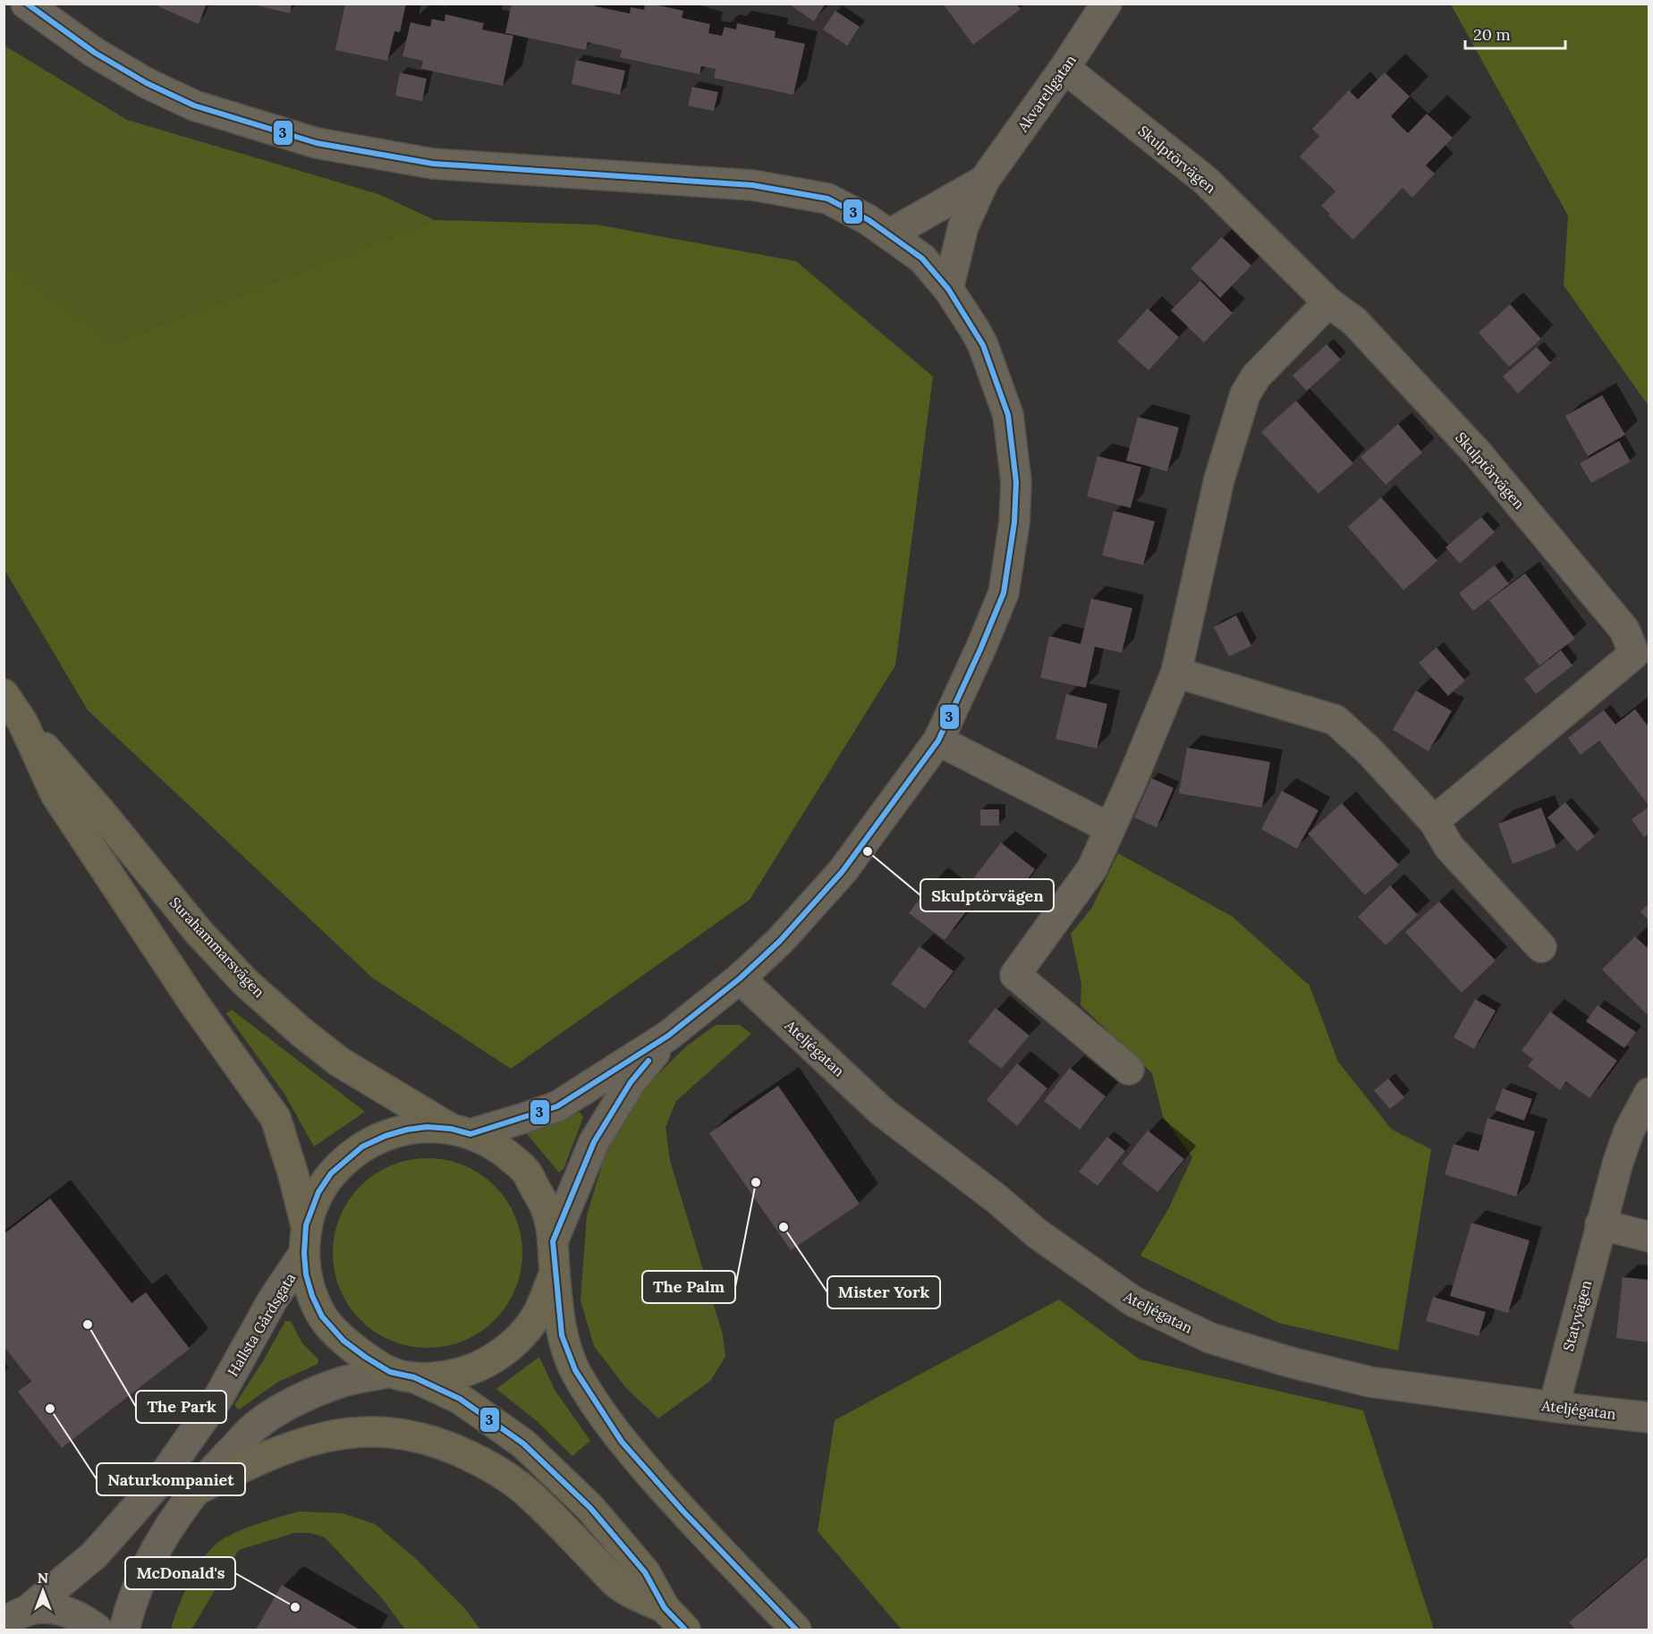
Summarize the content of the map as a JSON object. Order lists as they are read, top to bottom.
{
  "streets": {
    "main road": ["Surahammarsvägen"],
    "street": [
      "Akvarellgatan",
      "Skulptörvägen",
      "Ateljégatan",
      "Statyvägen",
      "Hallsta Gårdsgata"
    ]
  },
  "crossings": [
    ["Akvarellgatan", "Skulptörvägen"],
    ["Surahammarsvägen", "Hallsta Gårdsgata"],
    ["Ateljégatan", "Statyvägen"]
  ],
  "places": [
    "Skulptörvägen",
    "The Palm",
    "Mister York",
    "The Park",
    "Naturkompaniet",
    "McDonald's"
  ],
  "lines": ["transit line 3"],
  "scale_bar": "20 m",
  "north": "top"
}
